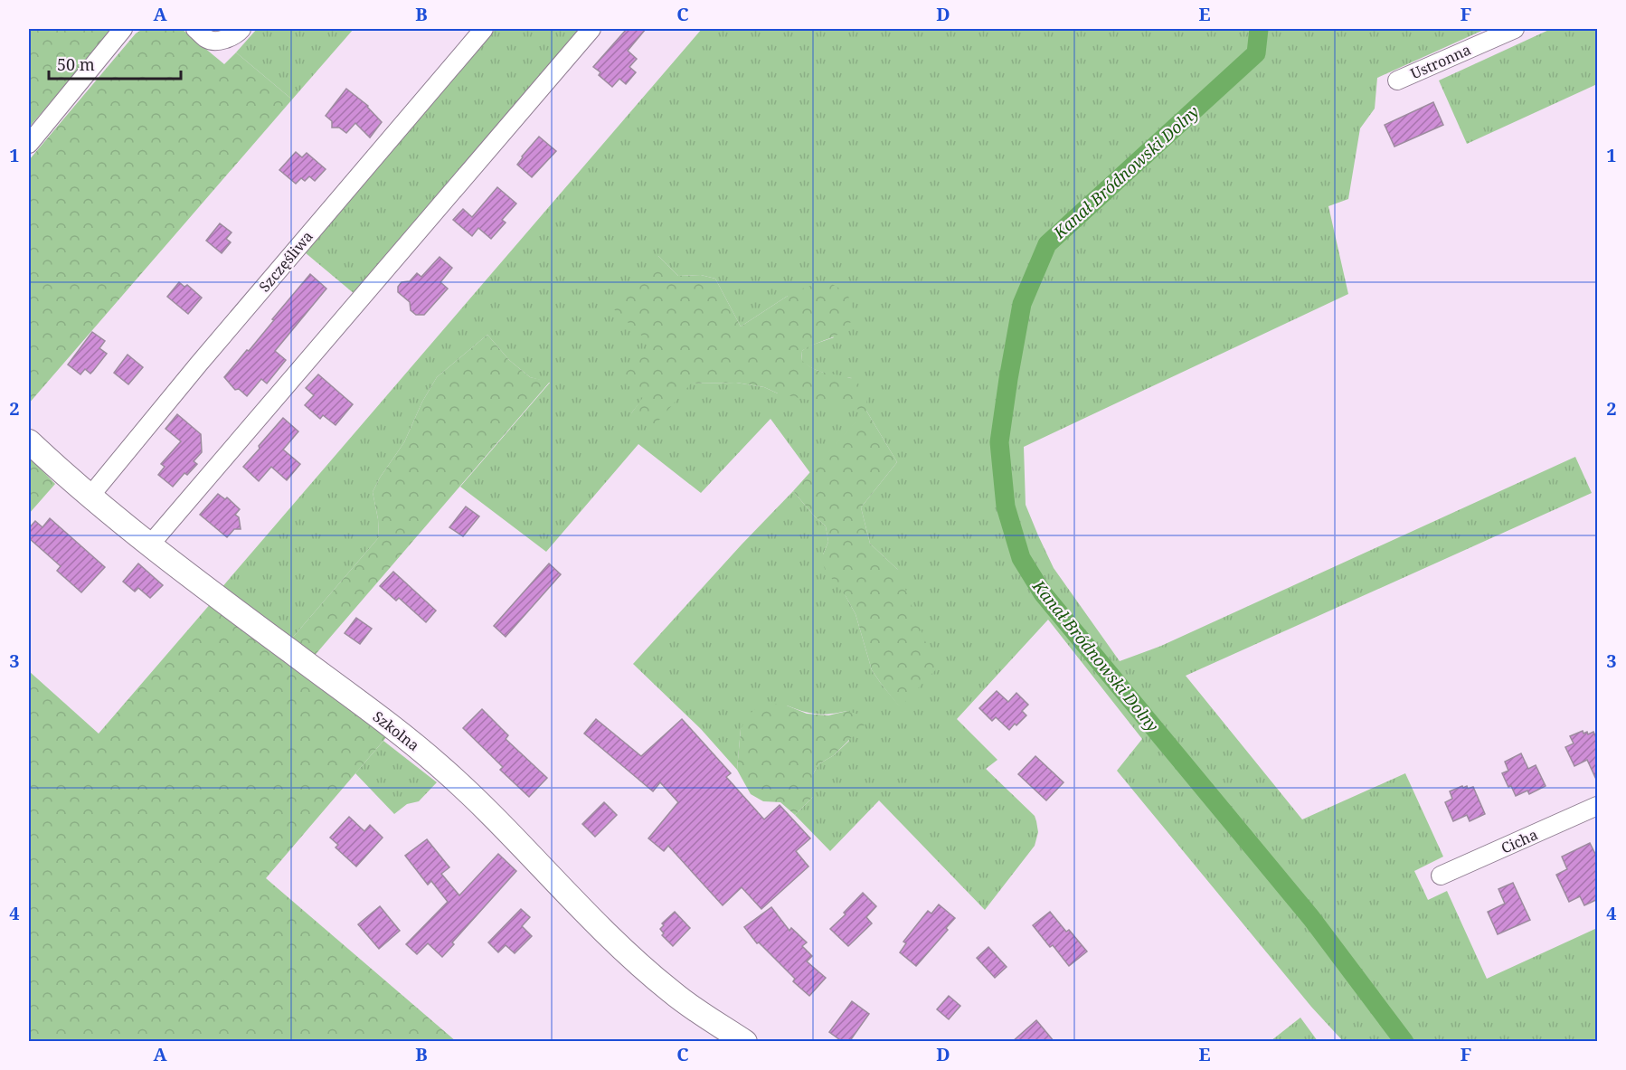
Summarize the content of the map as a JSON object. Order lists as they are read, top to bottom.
{
  "streets": {
    "street": [
      "Ustronna",
      "Szczęśliwa",
      "Szkolna",
      "Cicha"
    ]
  },
  "crossings": [
    ["Szczęśliwa", "Szkolna"]
  ],
  "water": ["Kanał Bródnowski Dolny"],
  "scale_bar": "50 m",
  "grid": {
    "columns": [
      "A",
      "B",
      "C",
      "D",
      "E",
      "F"
    ],
    "rows": [
      "1",
      "2",
      "3",
      "4"
    ]
  }
}
